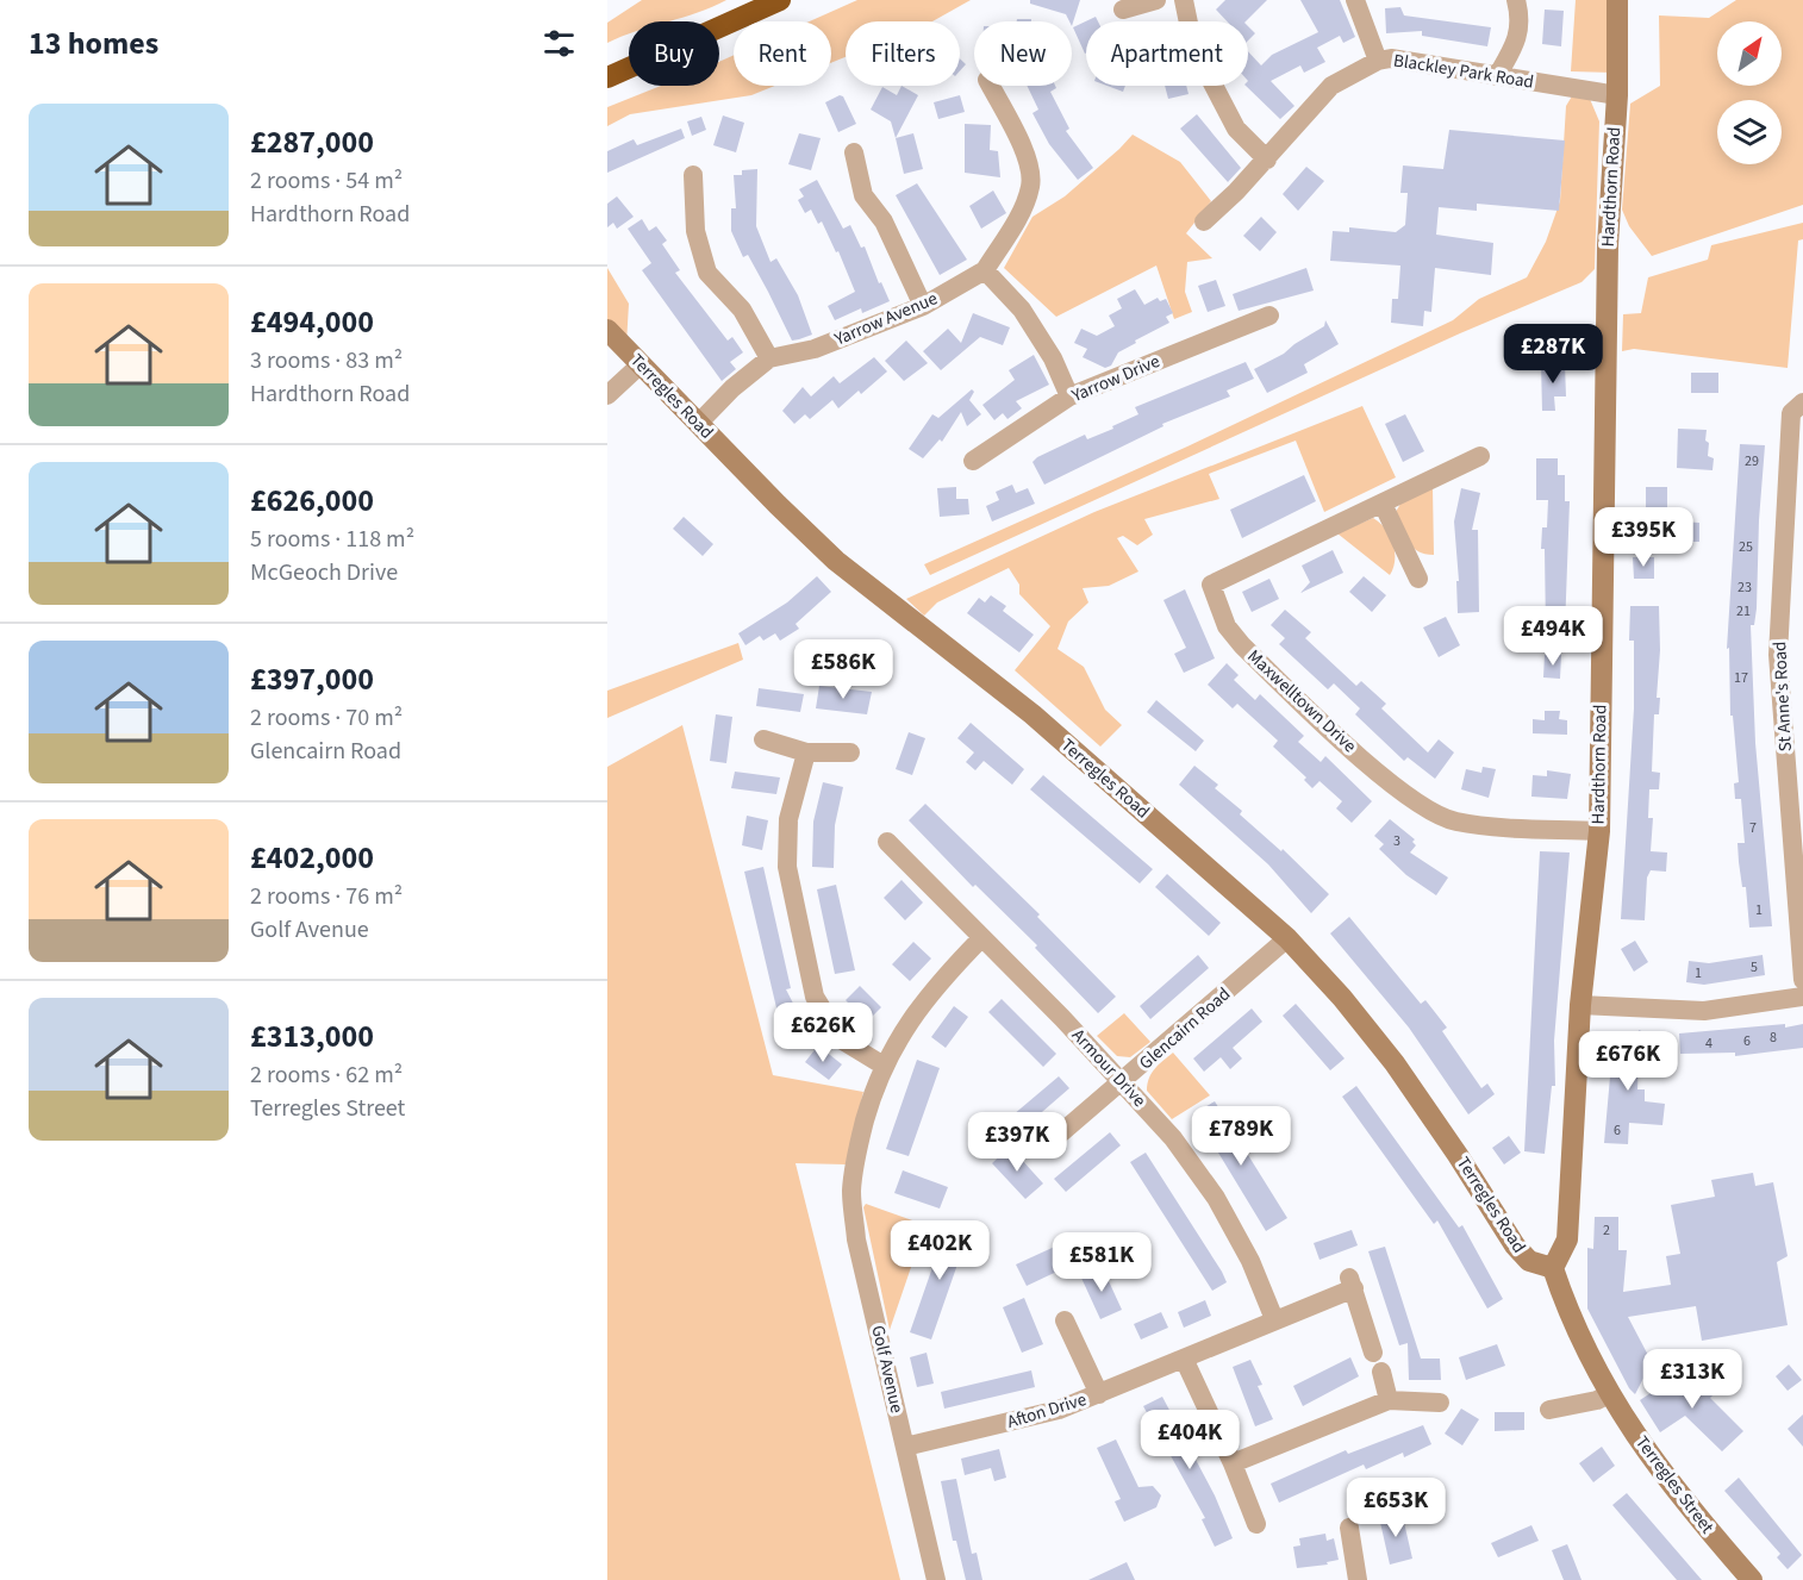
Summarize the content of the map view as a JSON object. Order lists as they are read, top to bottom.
{
  "streets": {
    "street": [
      "Blackley Park Road",
      "Hardthorn Road",
      "Yarrow Avenue",
      "Yarrow Drive",
      "Terregles Road",
      "St Anne's Road",
      "Maxwelltown Drive",
      "Glencairn Road",
      "Armour Drive",
      "Golf Avenue",
      "Afton Drive",
      "Terregles Street"
    ]
  },
  "crossings": [
    ["Blackley Park Road", "Hardthorn Road"],
    ["Hardthorn Road", "Terregles Road"],
    ["Hardthorn Road", "Maxwelltown Drive"],
    ["Hardthorn Road", "Terregles Street"],
    ["Yarrow Avenue", "Terregles Road"],
    ["Terregles Road", "Glencairn Road"],
    ["Terregles Road", "Terregles Street"],
    ["Glencairn Road", "Armour Drive"],
    ["Armour Drive", "Golf Avenue"],
    ["Golf Avenue", "Afton Drive"]
  ],
  "house_numbers": [
    "29",
    "25",
    "23",
    "21",
    "17",
    "7",
    "3",
    "1",
    "5",
    "1",
    "8",
    "6",
    "4",
    "6",
    "2"
  ],
  "north": "top right",
  "page": {
    "heading": "13 homes",
    "chip": [
      "Buy",
      "Rent",
      "Filters",
      "New",
      "Apartment"
    ],
    "list": [
      {
        "name": "£287,000",
        "note": "2 rooms · 54 m² · Hardthorn Road"
      },
      {
        "name": "£494,000",
        "note": "3 rooms · 83 m² · Hardthorn Road"
      },
      {
        "name": "£626,000",
        "note": "5 rooms · 118 m² · McGeoch Drive"
      },
      {
        "name": "£397,000",
        "note": "2 rooms · 70 m² · Glencairn Road"
      },
      {
        "name": "£402,000",
        "note": "2 rooms · 76 m² · Golf Avenue"
      },
      {
        "name": "£313,000",
        "note": "2 rooms · 62 m² · Terregles Street"
      }
    ],
    "price": [
      "£287K",
      "£395K",
      "£494K",
      "£586K",
      "£626K",
      "£676K",
      "£789K",
      "£397K",
      "£402K",
      "£581K",
      "£313K",
      "£404K",
      "£653K"
    ]
  }
}
